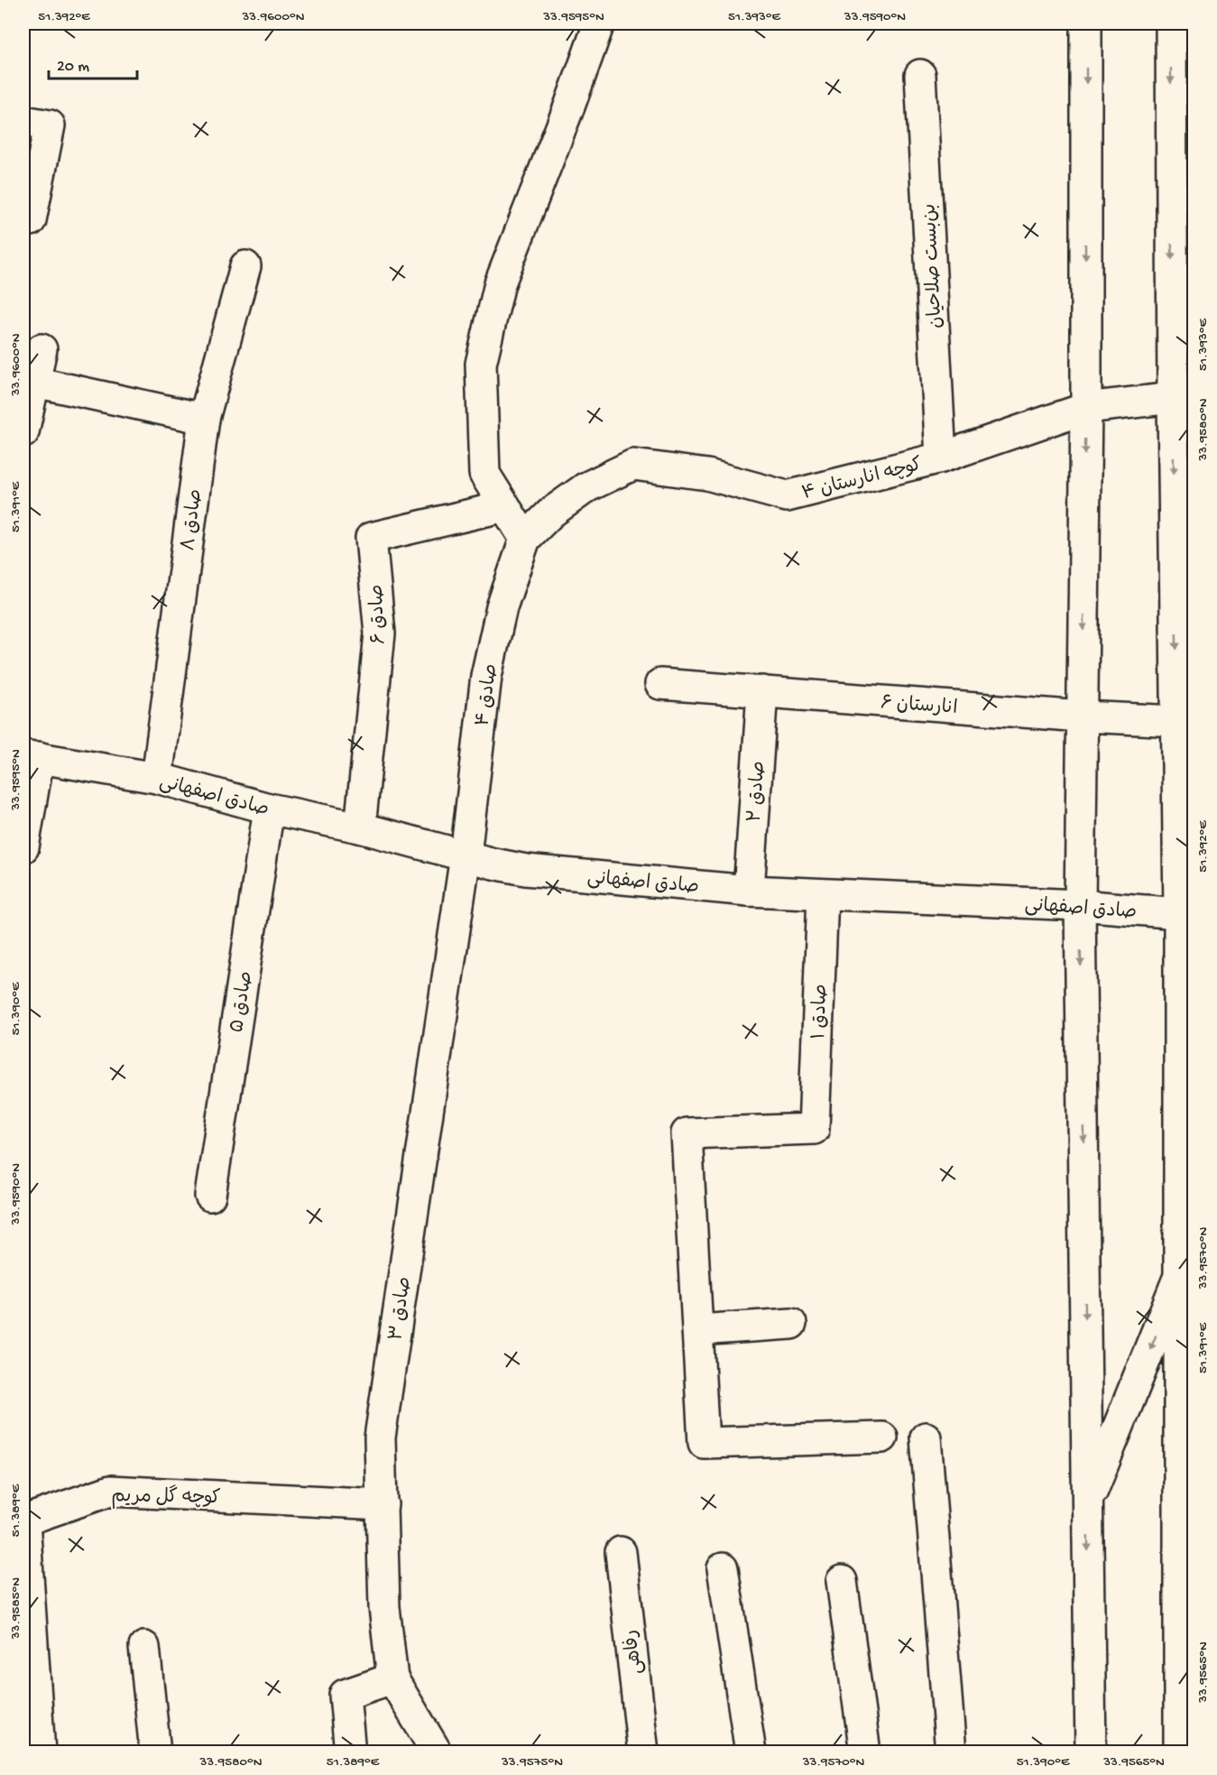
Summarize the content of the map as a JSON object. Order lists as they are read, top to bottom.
{
  "streets": {
    "street": [
      "بن‌بست صلاحیان",
      "کوچه انارستان ۴",
      "صادق ۸",
      "صادق ۶",
      "صادق ۴",
      "انارستان ۶",
      "صادق ۲",
      "صادق اصفهانی",
      "صادق ۵",
      "صادق ۱",
      "صادق ۳",
      "کوچه گل مریم",
      "رفاهی"
    ]
  },
  "crossings": [
    ["بن‌بست صلاحیان", "کوچه انارستان ۴"],
    ["کوچه انارستان ۴", "صادق ۴"],
    ["صادق ۸", "صادق اصفهانی"],
    ["صادق ۶", "صادق اصفهانی"],
    ["صادق ۴", "صادق اصفهانی"],
    ["صادق ۴", "صادق ۳"],
    ["انارستان ۶", "صادق ۲"],
    ["صادق ۲", "صادق اصفهانی"],
    ["صادق اصفهانی", "صادق ۵"],
    ["صادق اصفهانی", "صادق ۱"],
    ["صادق اصفهانی", "صادق ۳"],
    ["صادق ۳", "کوچه گل مریم"]
  ],
  "scale_bar": "20 m",
  "coordinates": [
    "51.392°E",
    "33.9600°N",
    "33.9595°N",
    "51.393°E",
    "33.9590°N",
    "33.9580°N",
    "51.391°E",
    "51.390°E",
    "33.9570°N",
    "51.389°E",
    "33.9585°N",
    "33.9565°N",
    "33.9575°N"
  ]
}
